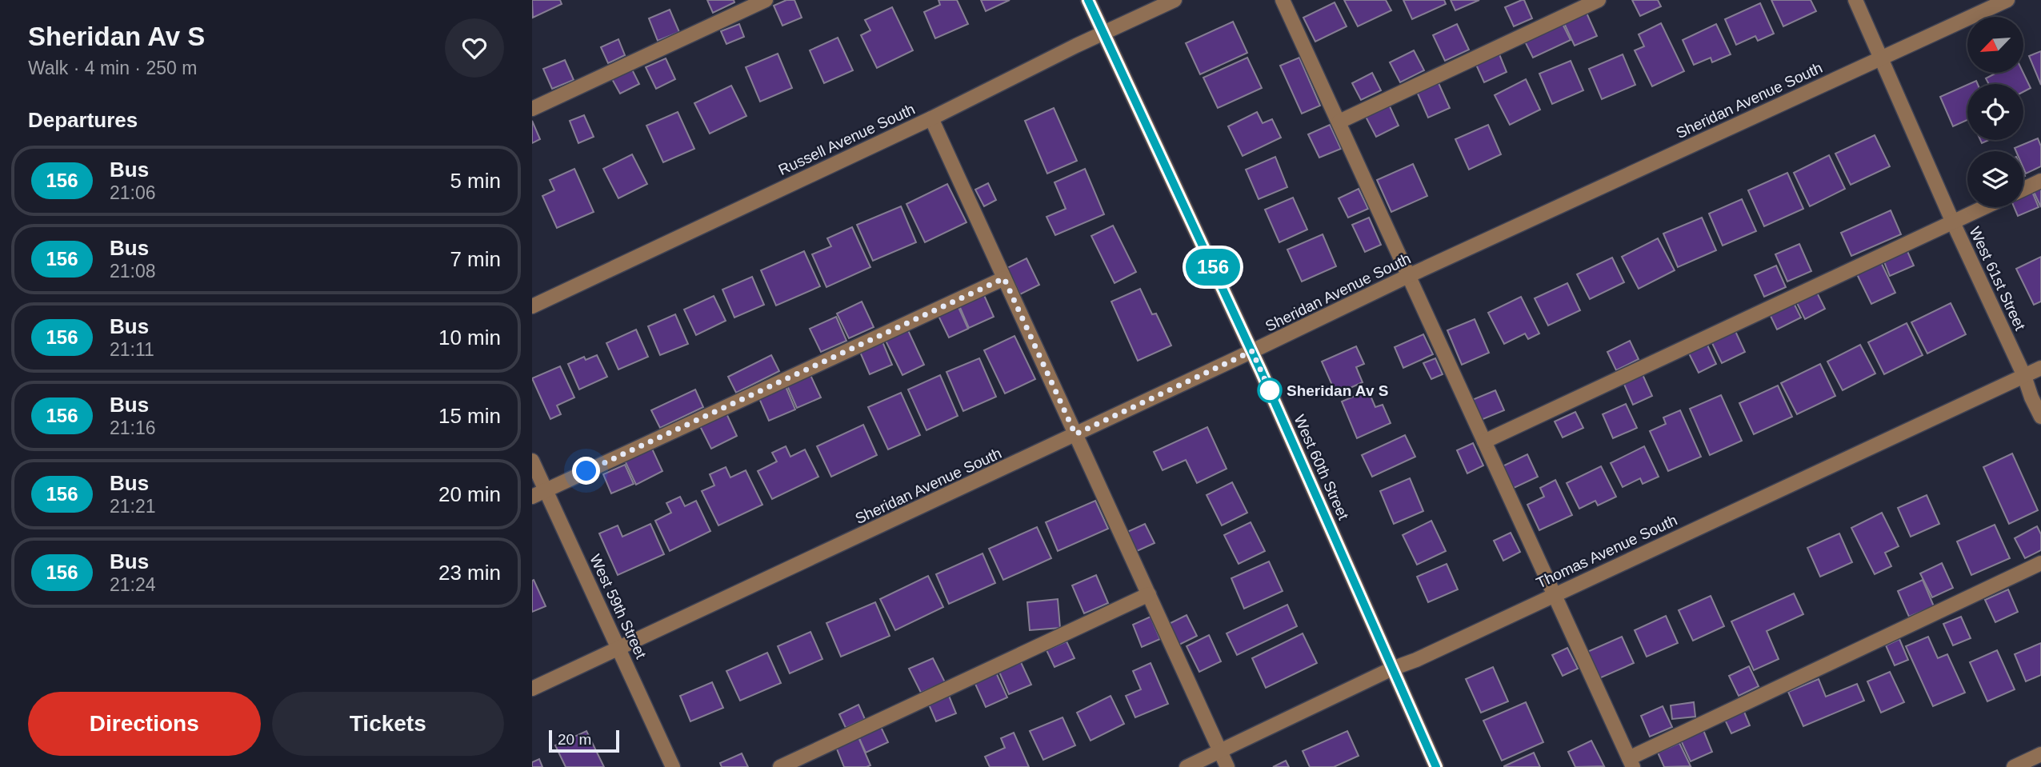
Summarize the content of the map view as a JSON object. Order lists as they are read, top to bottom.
{
  "streets": {
    "street": [
      "Sheridan Avenue South",
      "Russell Avenue South",
      "West 61st Street",
      "West 60th Street",
      "Thomas Avenue South",
      "West 59th Street"
    ]
  },
  "crossings": [
    ["Sheridan Avenue South", "West 61st Street"],
    ["Sheridan Avenue South", "West 60th Street"],
    ["Sheridan Avenue South", "West 59th Street"],
    ["Russell Avenue South", "West 60th Street"],
    ["West 61st Street", "Thomas Avenue South"],
    ["West 60th Street", "Thomas Avenue South"]
  ],
  "places": ["Sheridan Av S"],
  "lines": ["bus line 156"],
  "scale_bar": "20 m",
  "north": "bottom left",
  "page": {
    "heading": [
      ["Sheridan Av S", "Walk · 4 min · 250 m"],
      "Departures"
    ],
    "on_map": "156",
    "list": [
      {
        "mark": "156",
        "name": "Bus",
        "note": "21:06",
        "value": "5 min"
      },
      {
        "mark": "156",
        "name": "Bus",
        "note": "21:08",
        "value": "7 min"
      },
      {
        "mark": "156",
        "name": "Bus",
        "note": "21:11",
        "value": "10 min"
      },
      {
        "mark": "156",
        "name": "Bus",
        "note": "21:16",
        "value": "15 min"
      },
      {
        "mark": "156",
        "name": "Bus",
        "note": "21:21",
        "value": "20 min"
      },
      {
        "mark": "156",
        "name": "Bus",
        "note": "21:24",
        "value": "23 min"
      }
    ],
    "buttons": ["Directions", "Tickets"],
    "scale": "20 m"
  }
}
